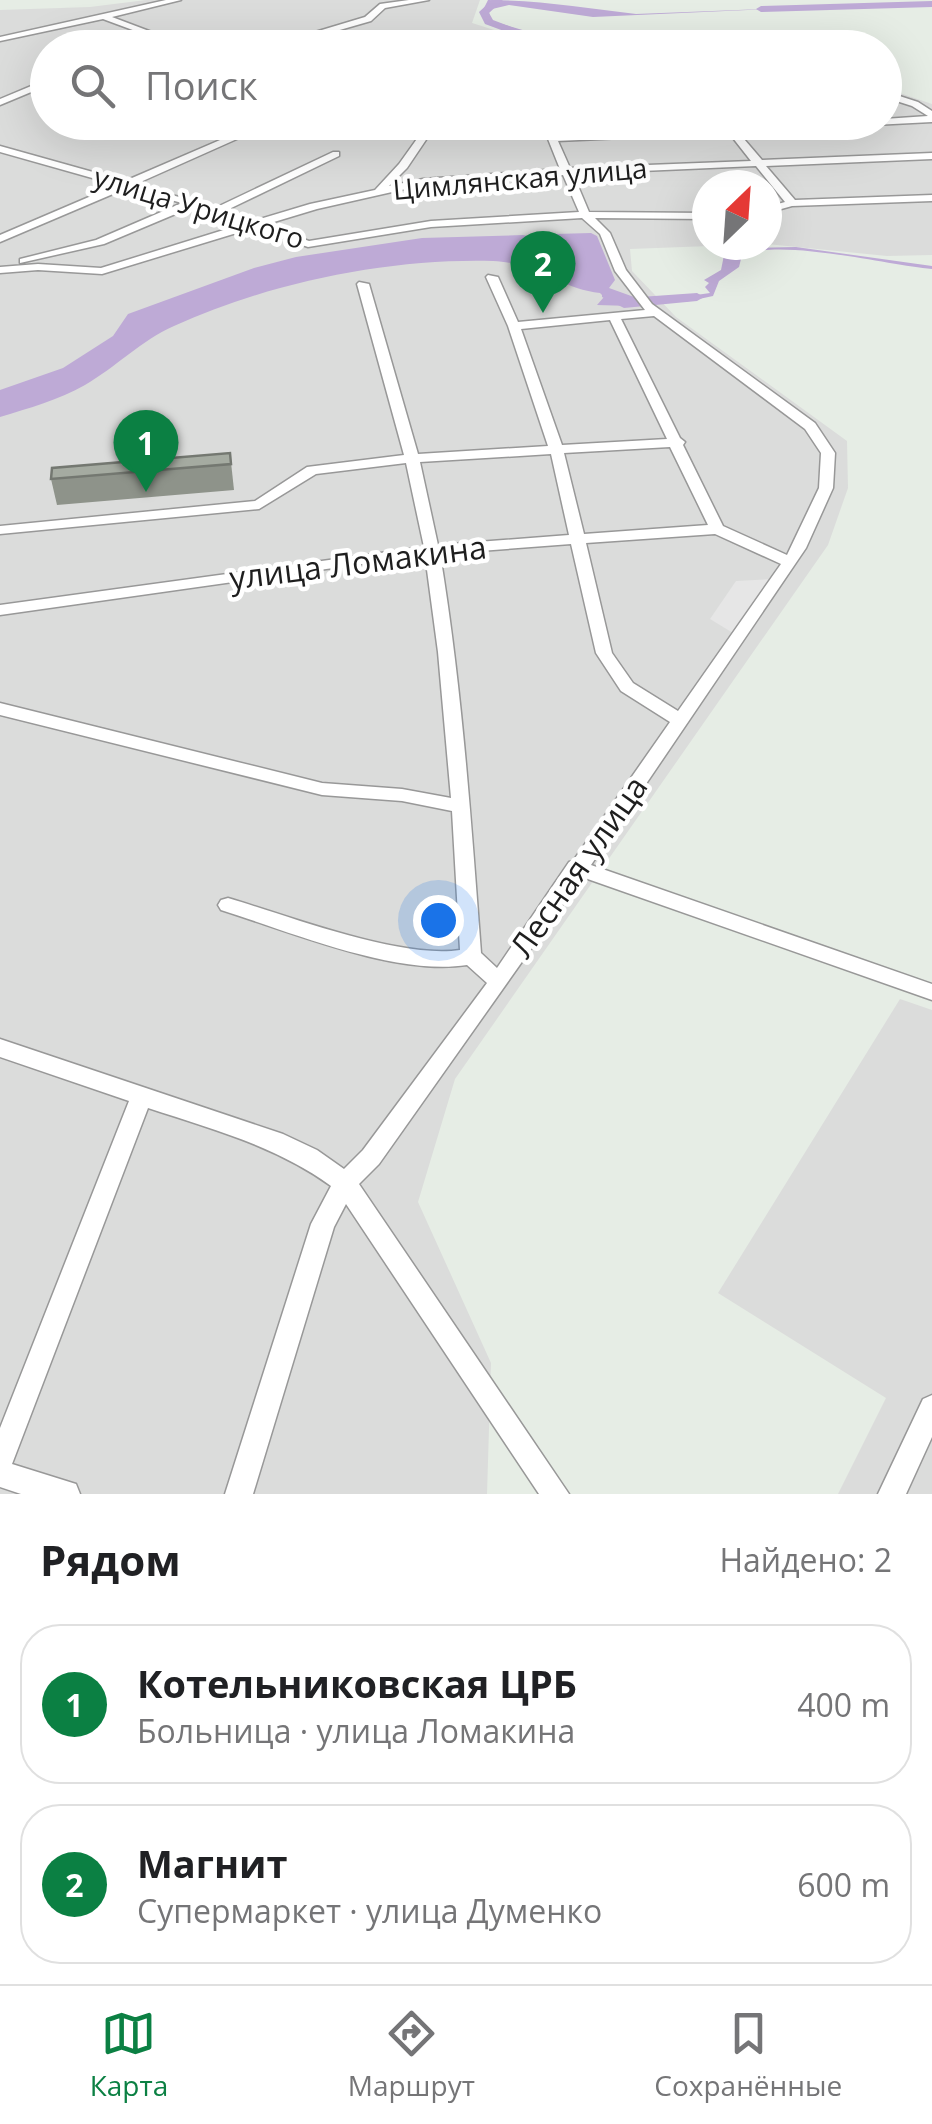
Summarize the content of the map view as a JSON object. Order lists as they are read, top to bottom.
{
  "streets": {
    "street": [
      "Цимлянская улица",
      "улица Урицкого",
      "улица Ломакина",
      "Лесная улица"
    ]
  },
  "crossings": [
    ["Цимлянская улица", "улица Урицкого"]
  ],
  "north": "top right",
  "page": {
    "search": "Поиск",
    "pins": ["2", "1"],
    "heading": ["Рядом", "Найдено: 2"],
    "list": [
      {
        "mark": "1",
        "name": "Котельниковская ЦРБ",
        "note": "Больница · улица Ломакина",
        "value": "400 m"
      },
      {
        "mark": "2",
        "name": "Магнит",
        "note": "Супермаркет · улица Думенко",
        "value": "600 m"
      }
    ],
    "nav": ["Карта", "Маршрут", "Сохранённые"]
  }
}
